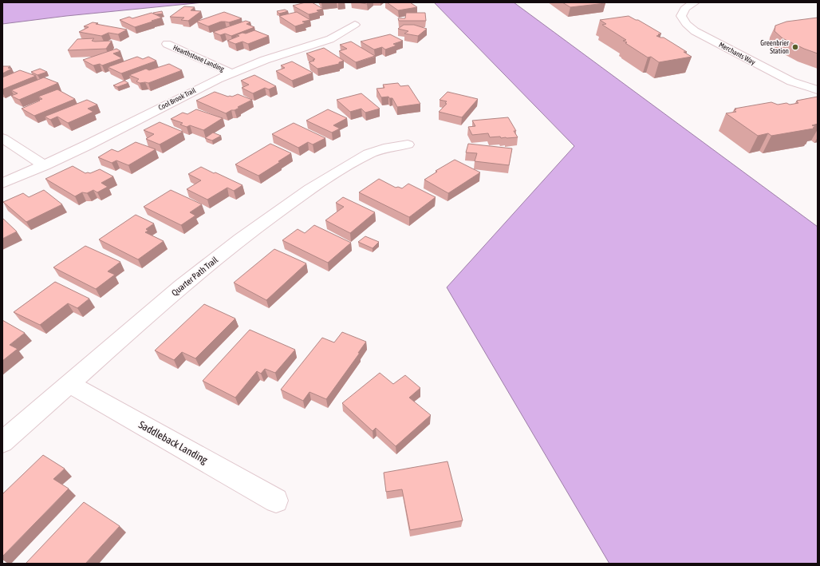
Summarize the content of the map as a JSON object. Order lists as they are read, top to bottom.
{
  "streets": {
    "street": [
      "Merchants Way",
      "Hearthstone Landing",
      "Cool Brook Trail",
      "Quarter Path Trail",
      "Saddleback Landing"
    ]
  },
  "crossings": [
    ["Hearthstone Landing", "Cool Brook Trail"],
    ["Quarter Path Trail", "Saddleback Landing"]
  ],
  "places": ["Greenbrier Station"]
}
